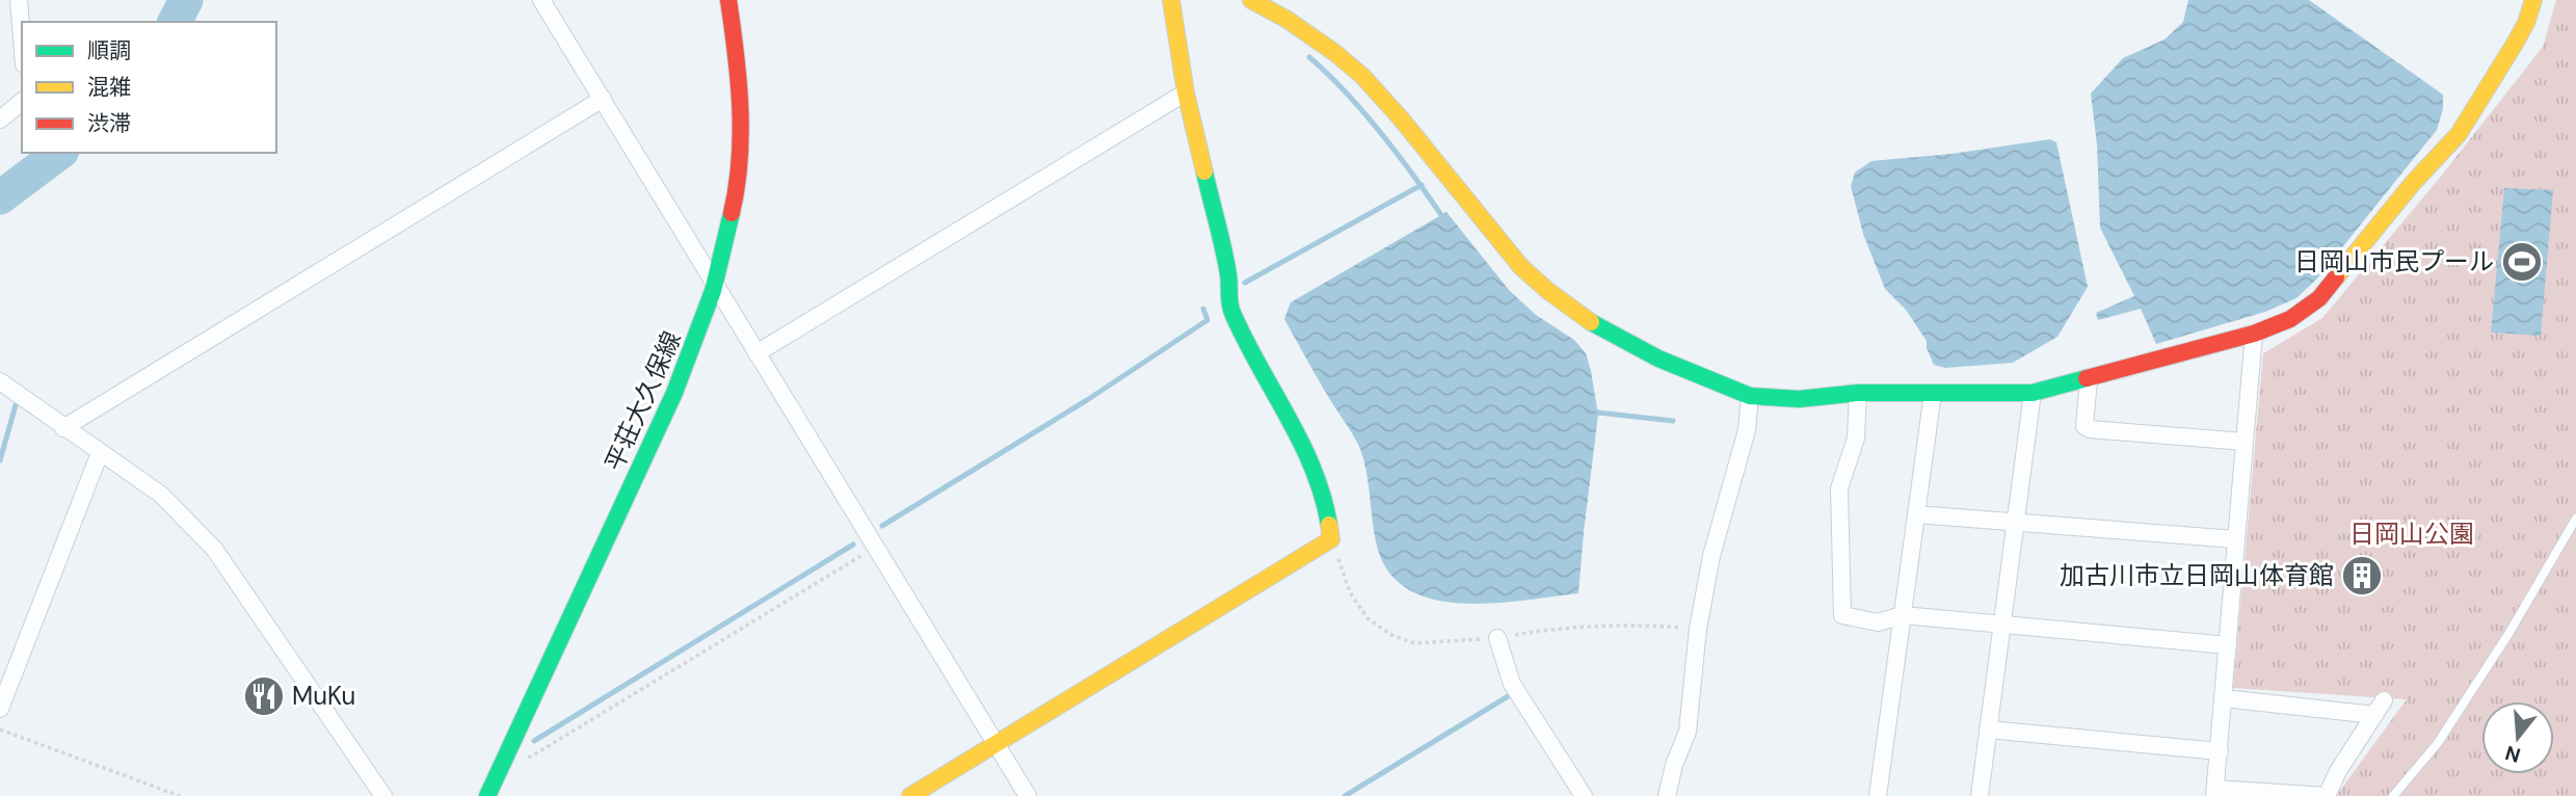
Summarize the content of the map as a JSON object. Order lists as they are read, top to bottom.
{
  "streets": {
    "street": ["平荘大久保線"]
  },
  "parks": ["日岡山公園"],
  "places": {
    "sports": ["日岡山市民プール"],
    "building": ["加古川市立日岡山体育館"],
    "restaurant": ["MuKu"]
  },
  "legend": ["順調", "混雑", "渋滞"],
  "north": "bottom"
}
